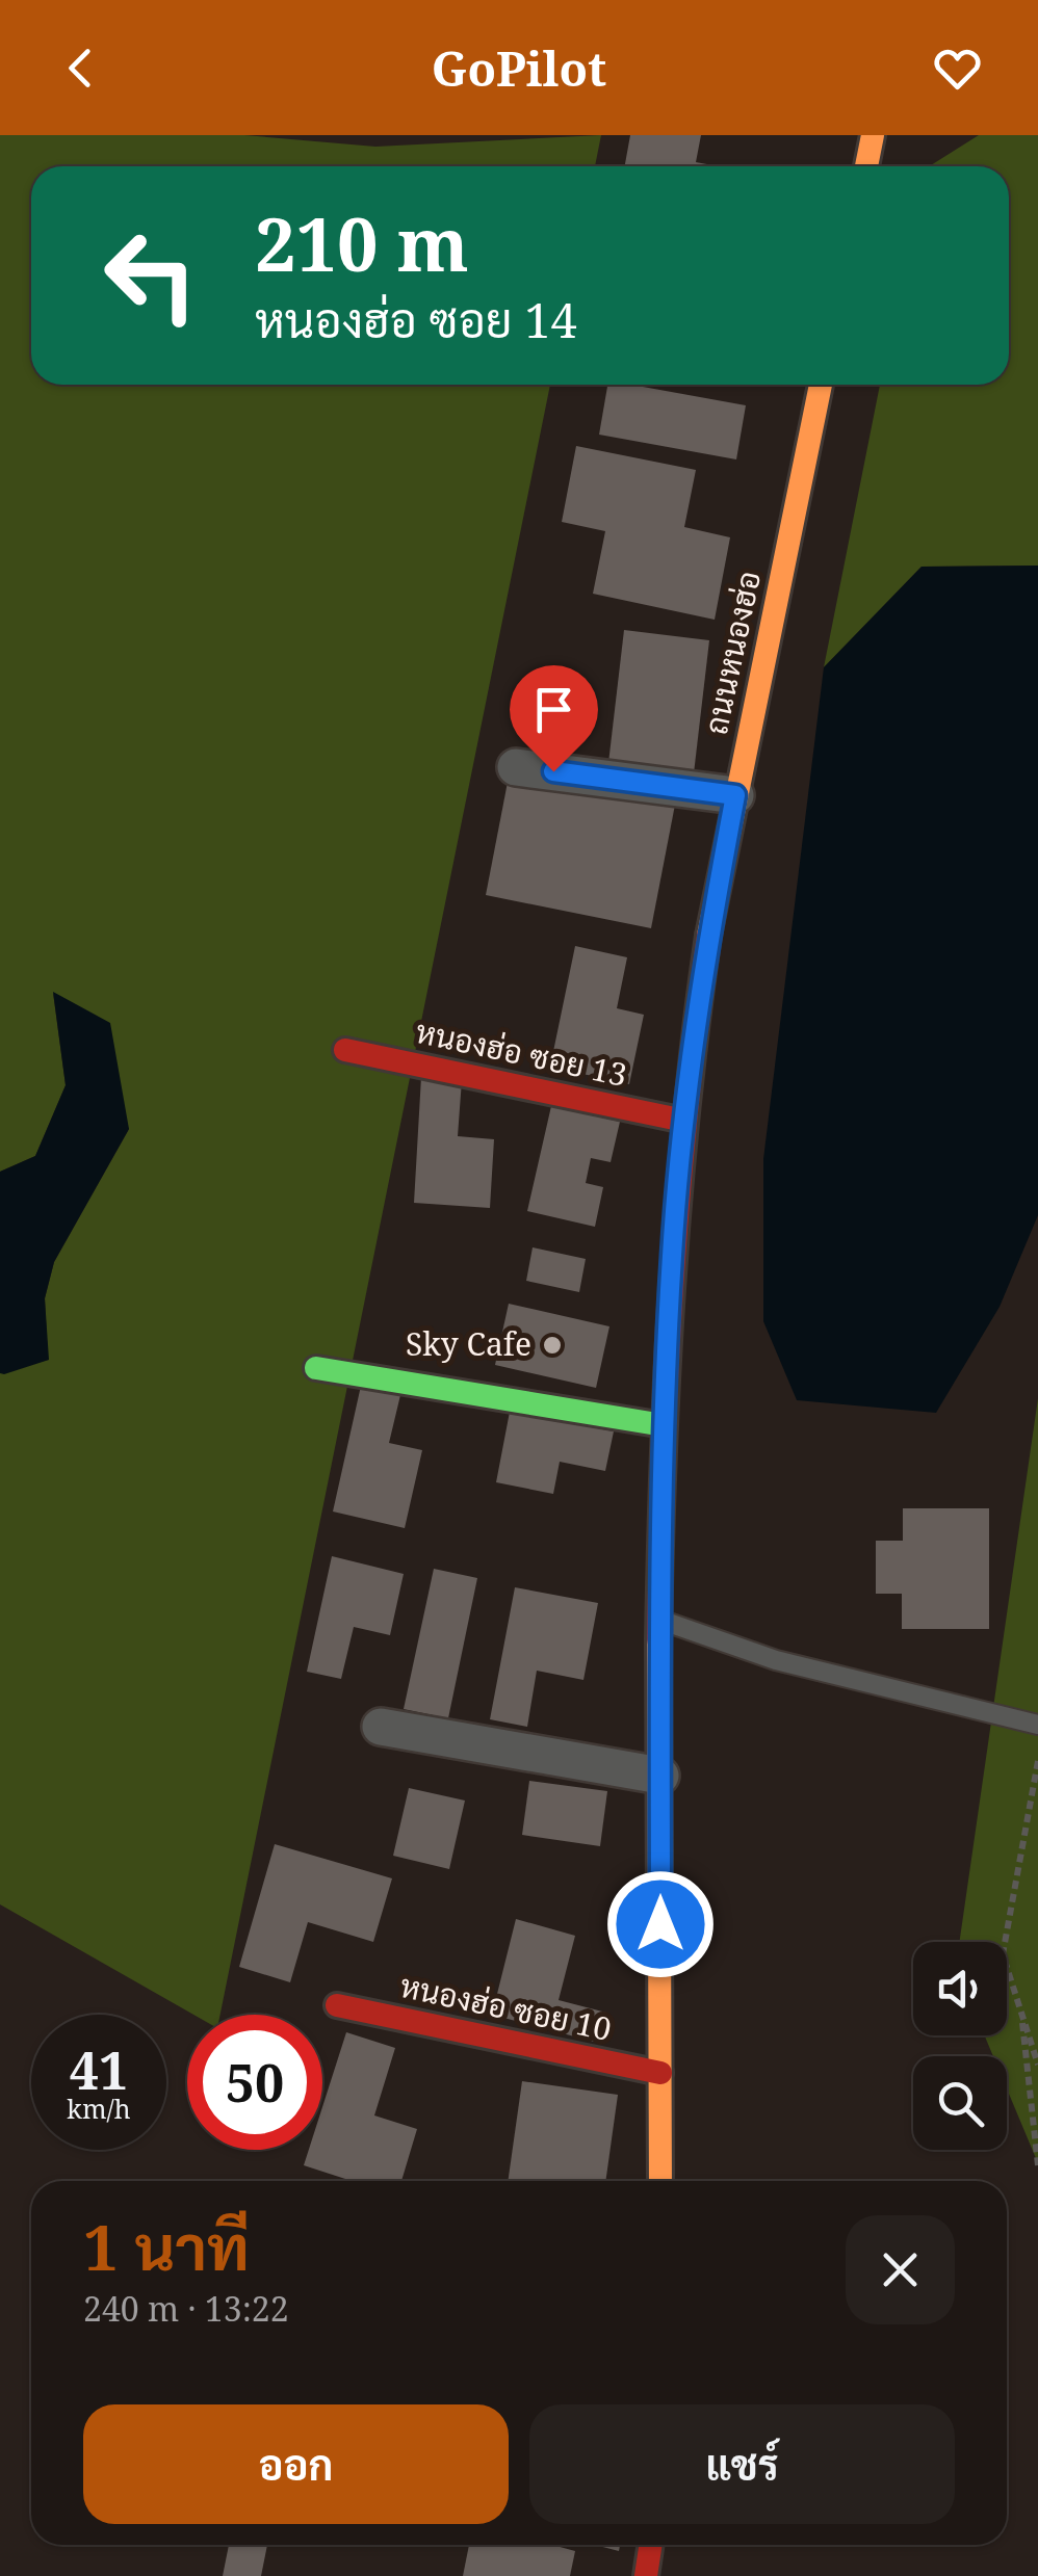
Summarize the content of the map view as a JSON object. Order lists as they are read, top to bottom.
{
  "streets": {
    "main road": ["ถนนหนองฮ่อ", "หนองฮ่อ ซอย 13", "หนองฮ่อ ซอย 10"]
  },
  "crossings": [
    ["ถนนหนองฮ่อ", "หนองฮ่อ ซอย 13"],
    ["ถนนหนองฮ่อ", "หนองฮ่อ ซอย 10"]
  ],
  "places": ["Sky Cafe"],
  "page": {
    "header": "GoPilot",
    "turn": ["210 m", "หนองฮ่อ ซอย 14"],
    "speed": "41 km/h",
    "limit": "50",
    "heading": ["1 นาที", "240 m · 13:22"],
    "buttons": ["ออก", "แชร์"]
  }
}
